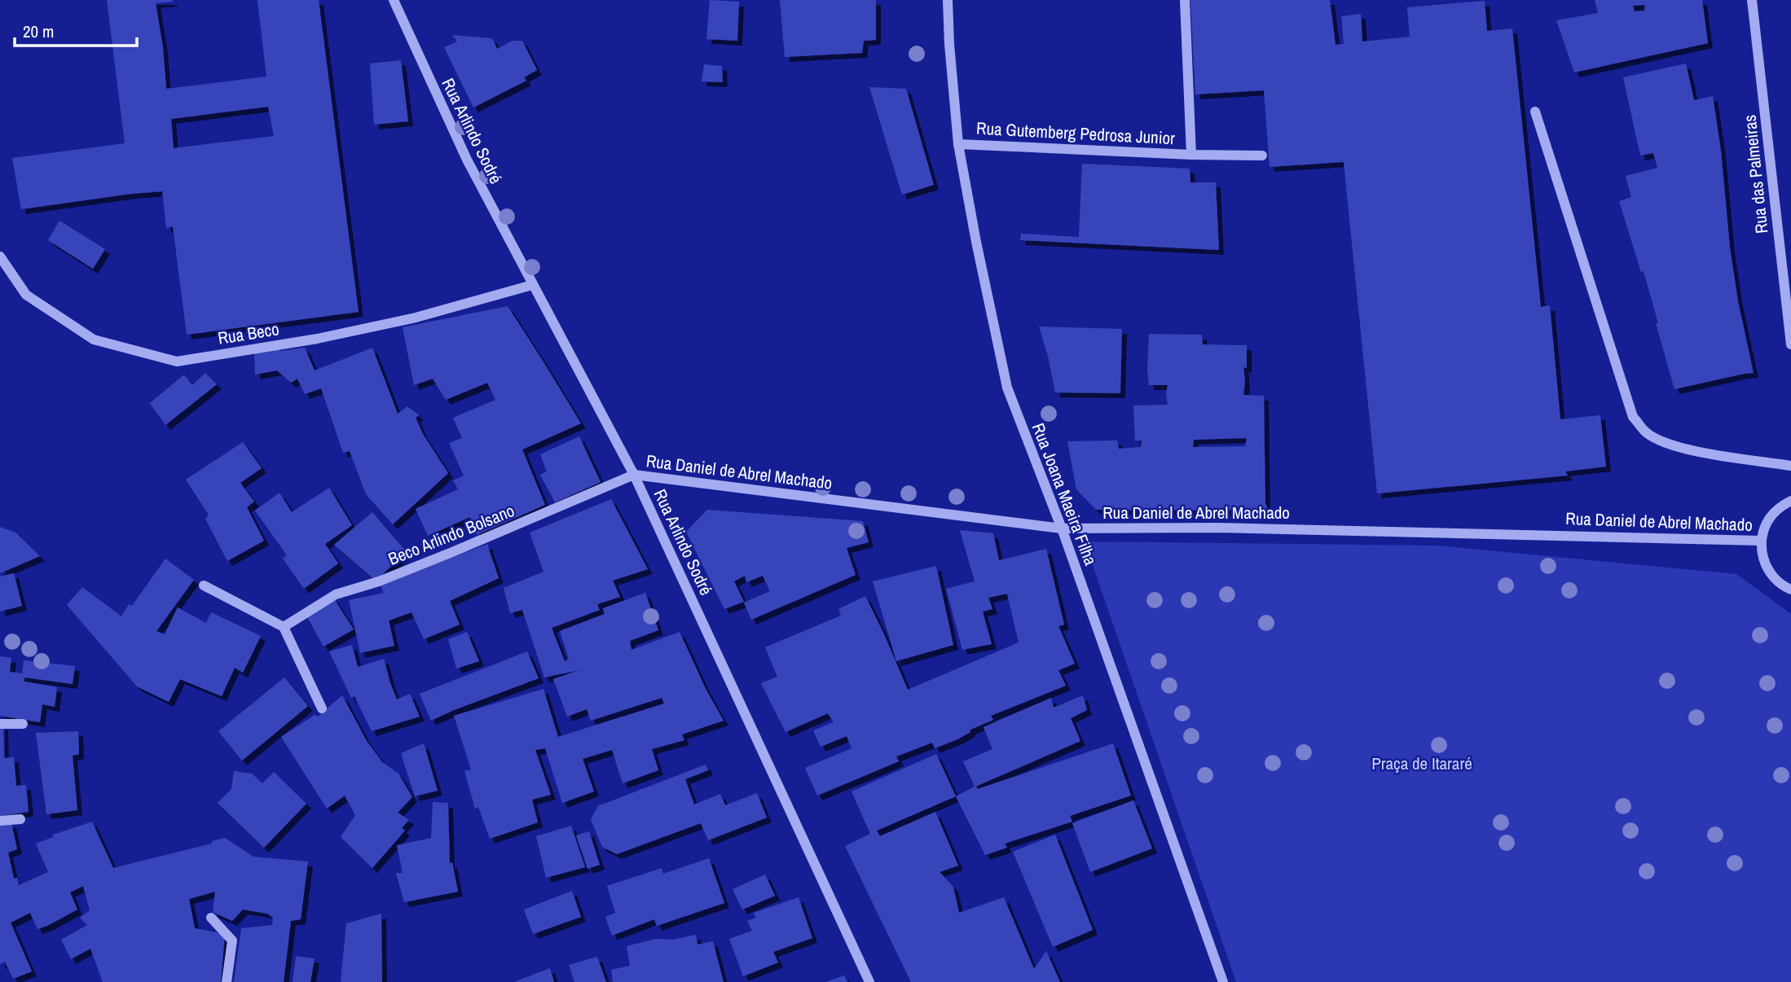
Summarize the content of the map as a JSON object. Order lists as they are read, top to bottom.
{
  "streets": {
    "street": [
      "Rua Arlindo Sodré",
      "Rua Gutemberg Pedrosa Junior",
      "Rua das Palmeiras",
      "Rua Beco",
      "Rua Daniel de Abrel Machado",
      "Rua Joana Maeira Filha",
      "Beco Arlindo Bolsano"
    ]
  },
  "crossings": [
    ["Rua Arlindo Sodré", "Rua Beco"],
    ["Rua Arlindo Sodré", "Rua Daniel de Abrel Machado"],
    ["Rua Arlindo Sodré", "Beco Arlindo Bolsano"],
    ["Rua Gutemberg Pedrosa Junior", "Rua Joana Maeira Filha"],
    ["Rua Daniel de Abrel Machado", "Rua Joana Maeira Filha"],
    ["Rua Daniel de Abrel Machado", "Beco Arlindo Bolsano"]
  ],
  "parks": ["Praça de Itararé"],
  "scale_bar": "20 m"
}
